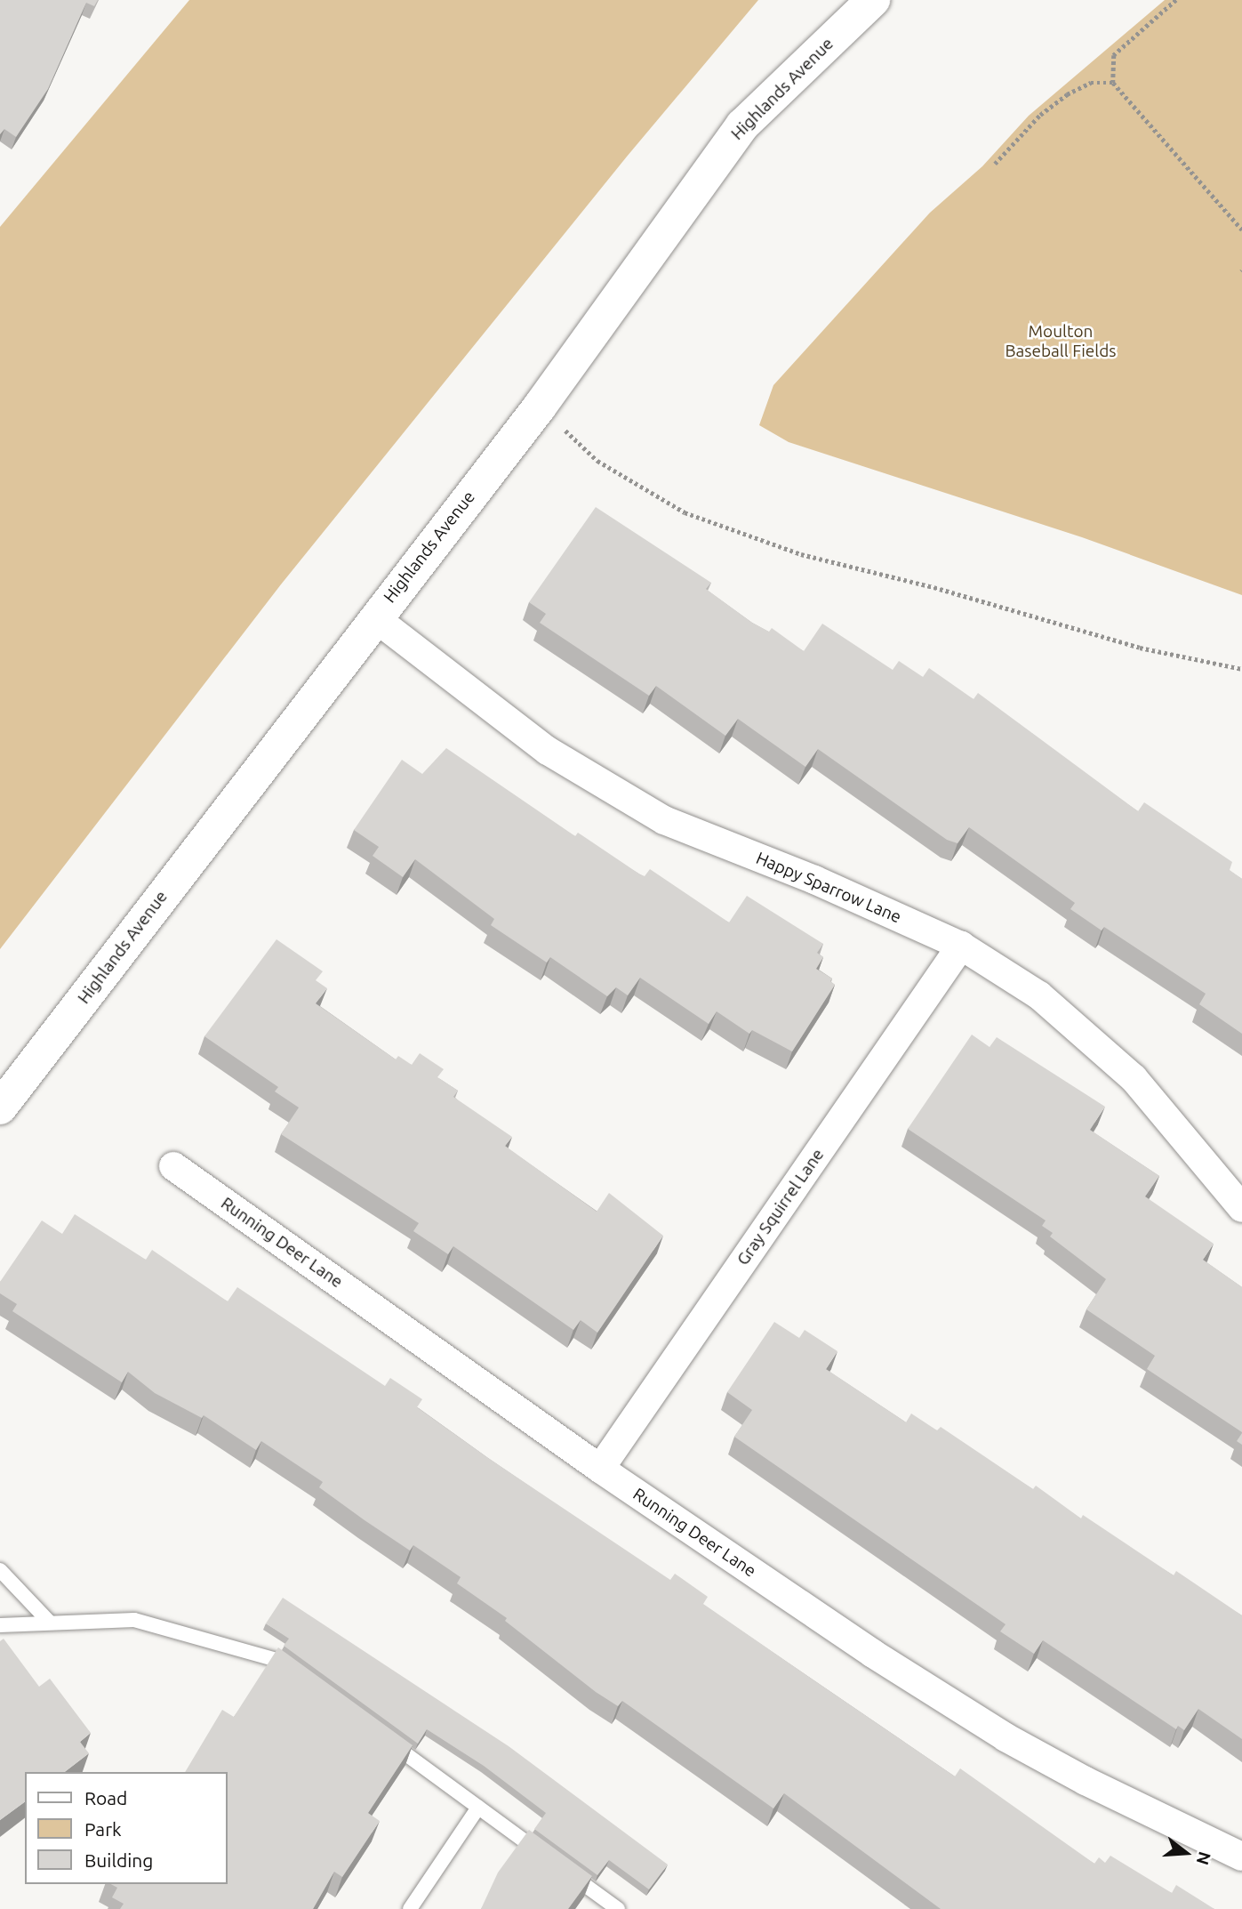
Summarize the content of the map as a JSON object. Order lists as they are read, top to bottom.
{
  "streets": {
    "main road": ["Highlands Avenue"],
    "street": ["Happy Sparrow Lane", "Gray Squirrel Lane", "Running Deer Lane"]
  },
  "crossings": [
    ["Highlands Avenue", "Happy Sparrow Lane"],
    ["Happy Sparrow Lane", "Gray Squirrel Lane"],
    ["Gray Squirrel Lane", "Running Deer Lane"]
  ],
  "parks": ["Moulton Baseball Fields"],
  "legend": ["Road", "Park", "Building"],
  "north": "right"
}
